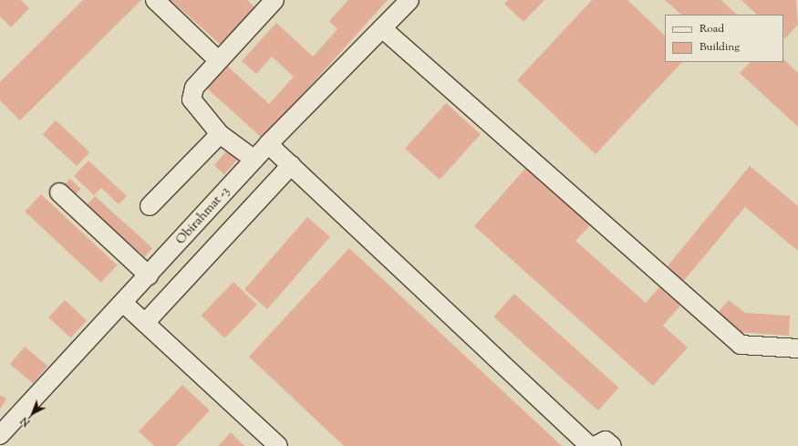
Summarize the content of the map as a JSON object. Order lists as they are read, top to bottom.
{
  "streets": {
    "street": ["Obirahmat -3"]
  },
  "legend": ["Road", "Building"],
  "north": "bottom left"
}
